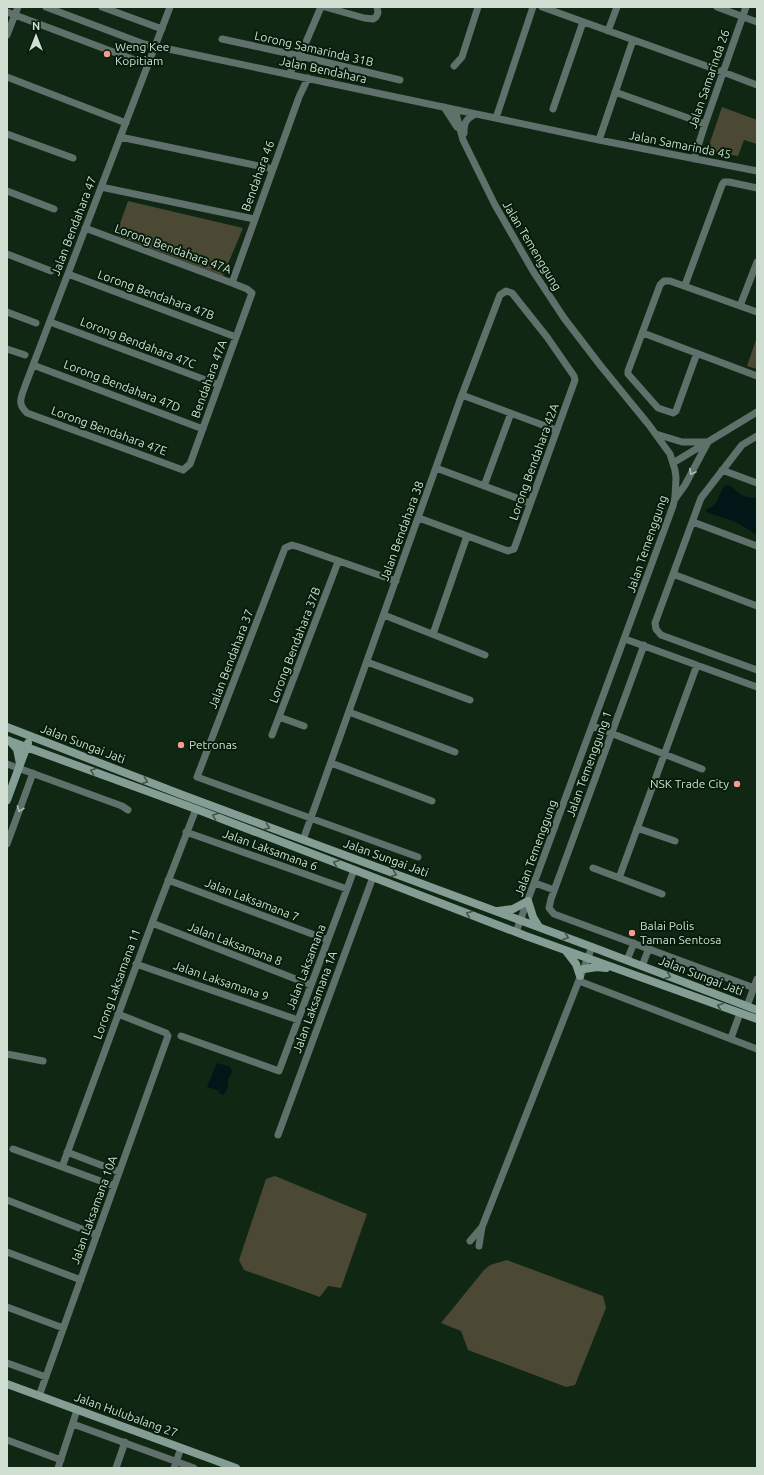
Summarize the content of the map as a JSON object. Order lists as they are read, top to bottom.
{
  "streets": {
    "main road": ["Jalan Sungai Jati", "Jalan Hulubalang 27"],
    "street": [
      "Lorong Samarinda 31B",
      "Jalan Bendahara",
      "Jalan Samarinda 26",
      "Jalan Samarinda 45",
      "Bendahara 46",
      "Jalan Bendahara 47",
      "Jalan Temenggung",
      "Lorong Bendahara 47A",
      "Lorong Bendahara 47B",
      "Lorong Bendahara 47C",
      "Bendahara 47A",
      "Lorong Bendahara 47D",
      "Lorong Bendahara 47E",
      "Lorong Bendahara 42A",
      "Jalan Bendahara 38",
      "Lorong Bendahara 37B",
      "Jalan Bendahara 37",
      "Jalan Temenggung 1",
      "Jalan Laksamana 6",
      "Jalan Laksamana 7",
      "Jalan Laksamana 8",
      "Jalan Laksamana",
      "Jalan Laksamana 9",
      "Lorong Laksamana 11",
      "Jalan Laksamana 1A",
      "Jalan Laksamana 10A"
    ]
  },
  "crossings": [
    ["Jalan Bendahara", "Jalan Samarinda 45"],
    ["Jalan Bendahara", "Bendahara 46"],
    ["Jalan Bendahara", "Jalan Bendahara 47"],
    ["Jalan Bendahara", "Jalan Temenggung"],
    ["Jalan Samarinda 26", "Jalan Samarinda 45"],
    ["Bendahara 46", "Lorong Bendahara 47A"],
    ["Jalan Bendahara 47", "Lorong Bendahara 47A"],
    ["Jalan Bendahara 47", "Lorong Bendahara 47B"],
    ["Jalan Bendahara 47", "Lorong Bendahara 47C"],
    ["Jalan Bendahara 47", "Lorong Bendahara 47D"],
    ["Jalan Bendahara 47", "Lorong Bendahara 47E"],
    ["Jalan Temenggung", "Jalan Sungai Jati"],
    ["Lorong Bendahara 47A", "Bendahara 47A"],
    ["Lorong Bendahara 47B", "Bendahara 47A"],
    ["Lorong Bendahara 47C", "Bendahara 47A"],
    ["Bendahara 47A", "Lorong Bendahara 47D"],
    ["Bendahara 47A", "Lorong Bendahara 47E"],
    ["Lorong Bendahara 42A", "Jalan Bendahara 38"],
    ["Jalan Bendahara 38", "Jalan Bendahara 37"],
    ["Jalan Bendahara 38", "Jalan Sungai Jati"],
    ["Lorong Bendahara 37B", "Jalan Bendahara 37"],
    ["Jalan Sungai Jati", "Jalan Laksamana"],
    ["Jalan Sungai Jati", "Lorong Laksamana 11"],
    ["Jalan Sungai Jati", "Jalan Laksamana 1A"],
    ["Jalan Laksamana 6", "Jalan Laksamana"],
    ["Jalan Laksamana 6", "Lorong Laksamana 11"],
    ["Jalan Laksamana 7", "Jalan Laksamana"],
    ["Jalan Laksamana 7", "Lorong Laksamana 11"],
    ["Jalan Laksamana 8", "Jalan Laksamana"],
    ["Jalan Laksamana 8", "Lorong Laksamana 11"],
    ["Jalan Laksamana", "Jalan Laksamana 9"],
    ["Jalan Laksamana 9", "Lorong Laksamana 11"],
    ["Lorong Laksamana 11", "Jalan Laksamana 10A"],
    ["Jalan Laksamana 10A", "Jalan Hulubalang 27"]
  ],
  "places": [
    "Weng Kee Kopitiam",
    "Petronas",
    "NSK Trade City",
    "Balai Polis Taman Sentosa"
  ],
  "north": "top"
}
